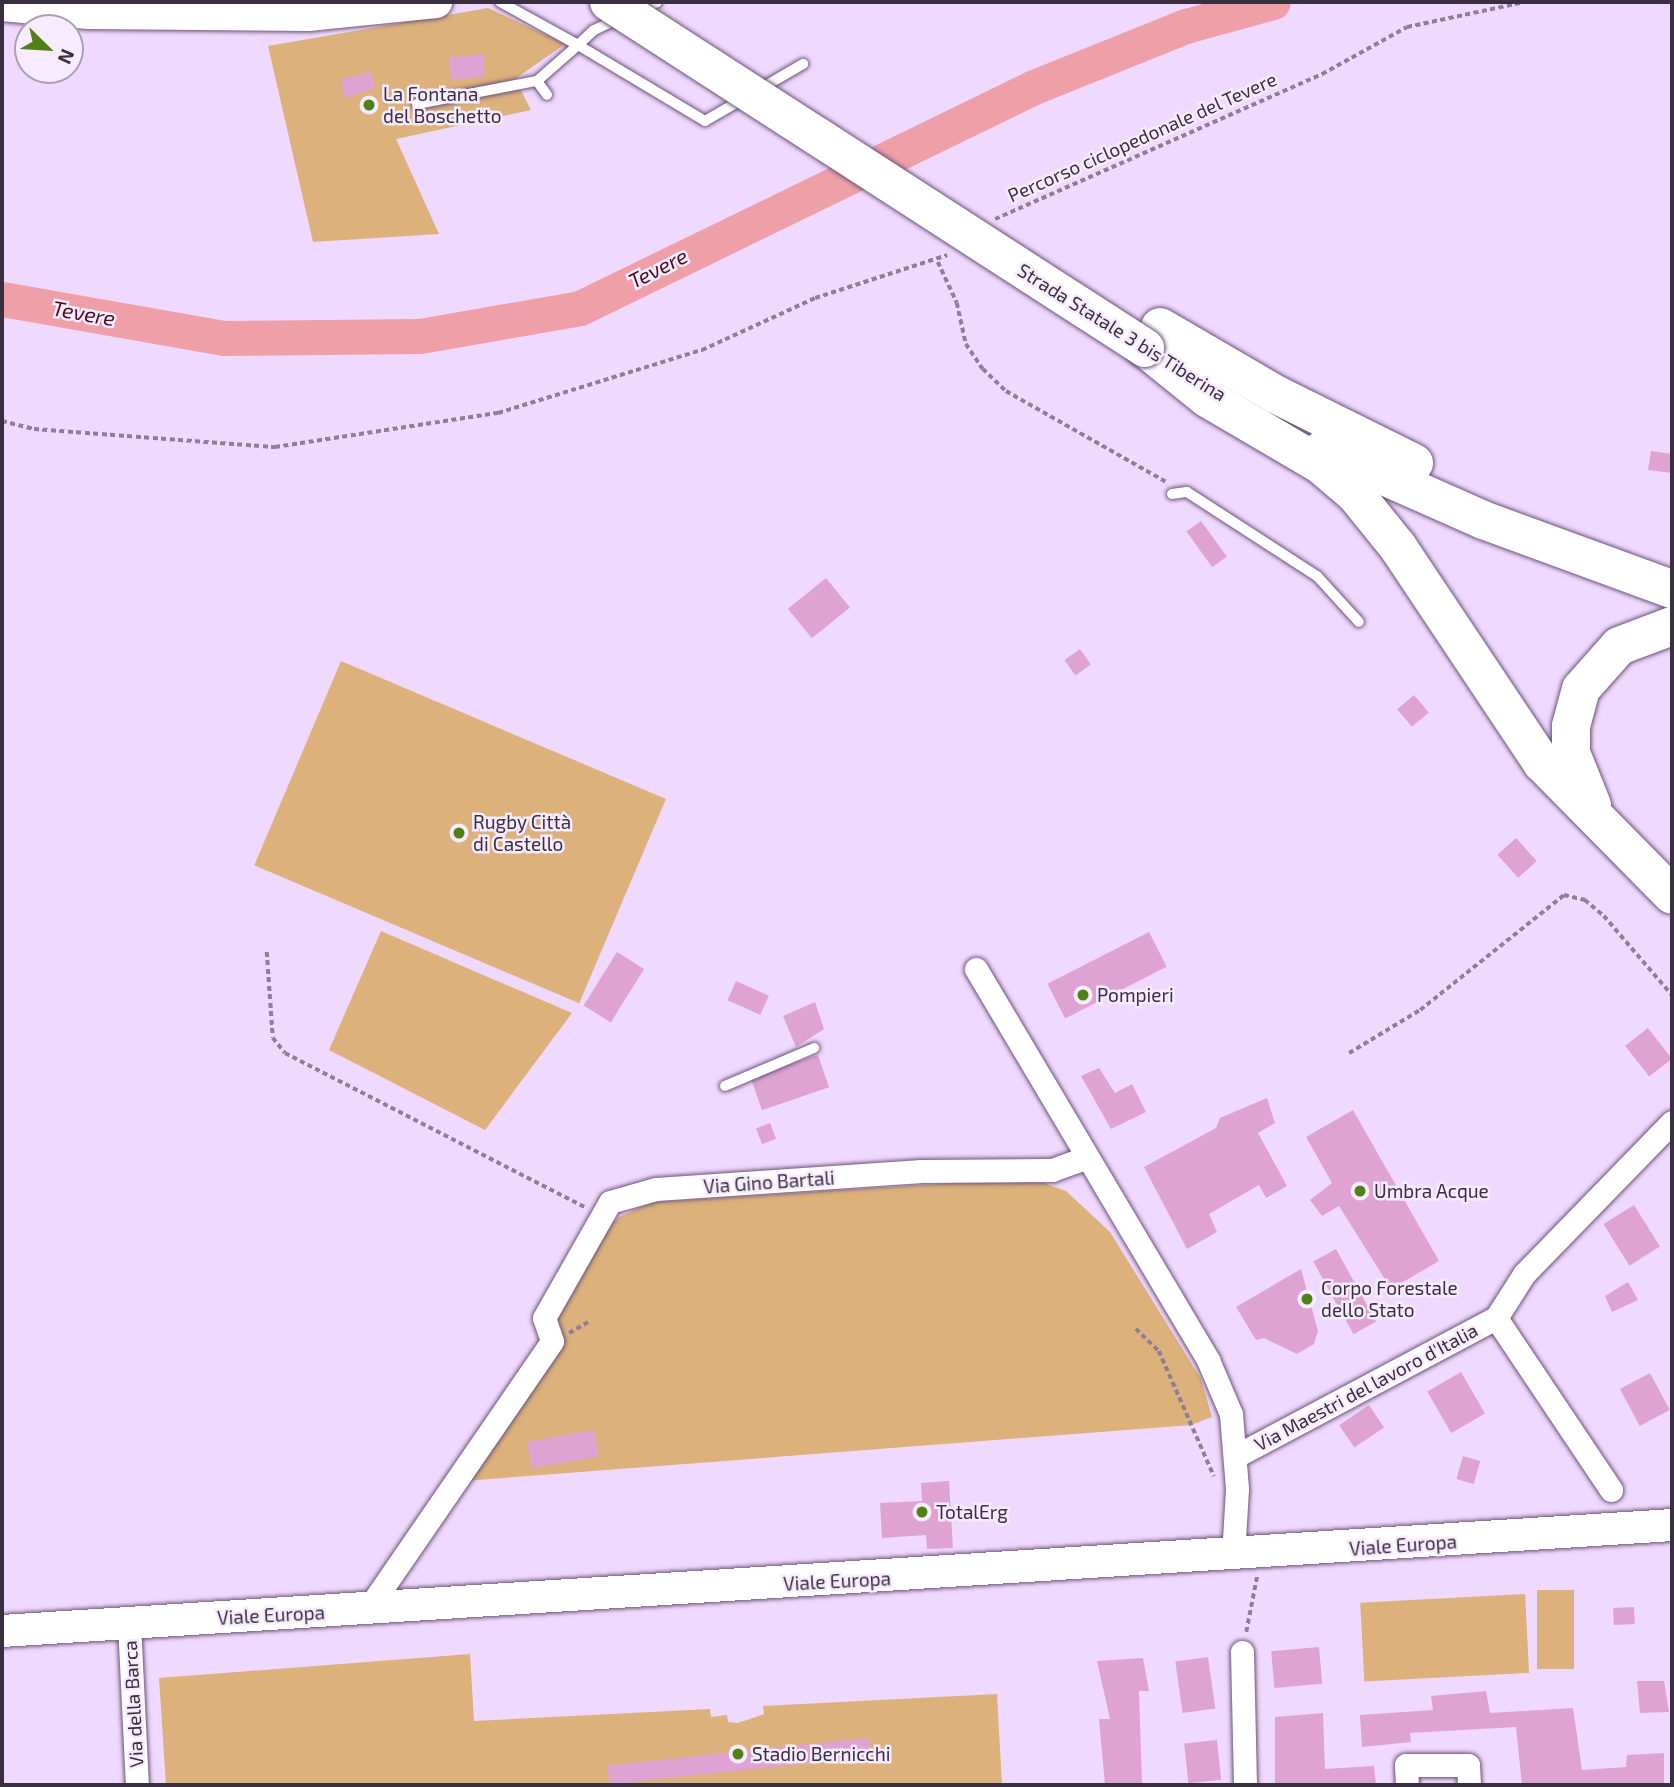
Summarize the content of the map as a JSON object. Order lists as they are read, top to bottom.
{
  "streets": {
    "highway": ["Strada Statale 3 bis Tiberina"],
    "main road": ["Viale Europa"],
    "street": ["Via Gino Bartali", "Via Maestri del lavoro d'Italia", "Via della Barca"],
    "path": ["Percorso ciclopedonale del Tevere"]
  },
  "crossings": [
    ["Via Gino Bartali", "Viale Europa"],
    ["Viale Europa", "Via della Barca"]
  ],
  "water": ["Tevere"],
  "places": [
    "La Fontana del Boschetto",
    "Rugby Città di Castello",
    "Pompieri",
    "Umbra Acque",
    "Corpo Forestale dello Stato",
    "TotalErg",
    "Stadio Bernicchi"
  ],
  "north": "bottom right"
}
